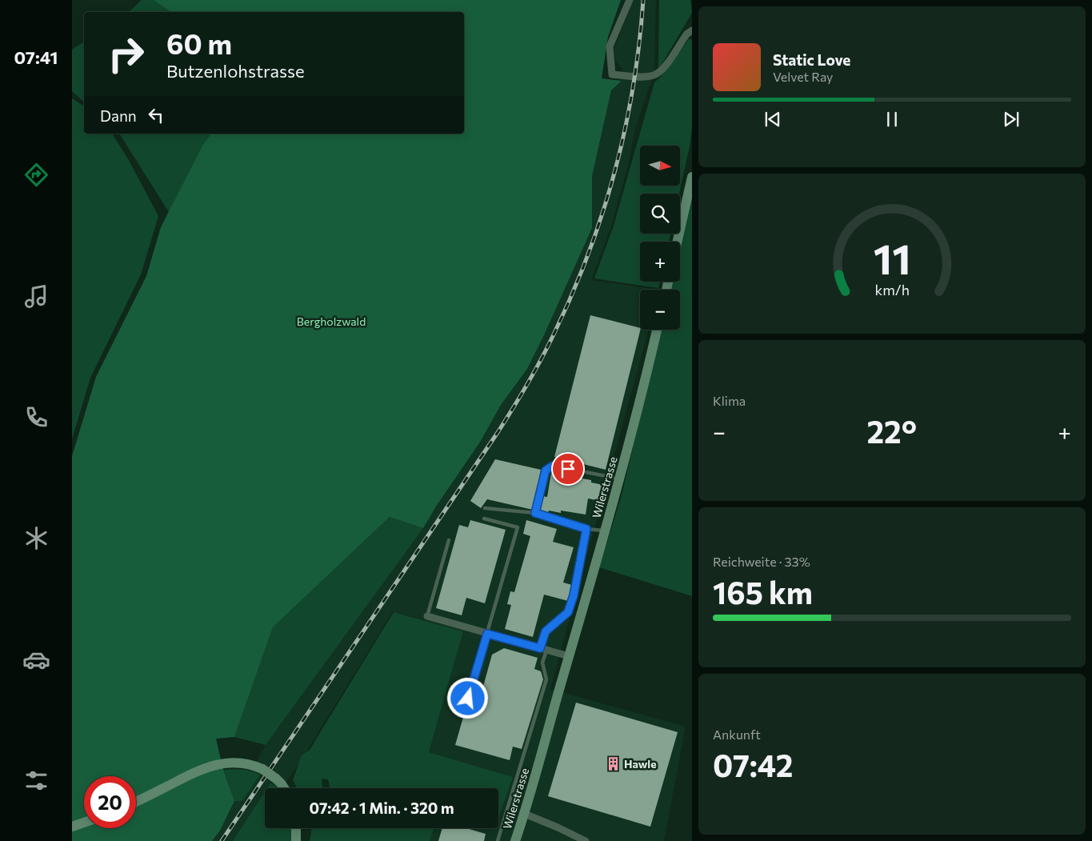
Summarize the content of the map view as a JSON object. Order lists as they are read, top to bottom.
{
  "streets": {
    "main road": ["Wilerstrasse"]
  },
  "parks": ["Bergholzwald"],
  "places": {
    "building": ["Hawle"]
  },
  "north": "right",
  "page": {
    "tabs": "07:41",
    "turn": ["60 m", "Butzenlohstrasse"],
    "song": ["Static Love", "Velvet Ray"],
    "then": "Dann",
    "map_buttons": ["+", "−"],
    "tile": [
      "Klima",
      ["Reichweite · 33%", "165 km"],
      ["Ankunft", "07:42"]
    ],
    "heat": ["−", "22°", "+"],
    "limit": "20",
    "trip": "07:42 · 1 Min. · 320 m",
    "gauge": ["11", "km/h"]
  }
}
